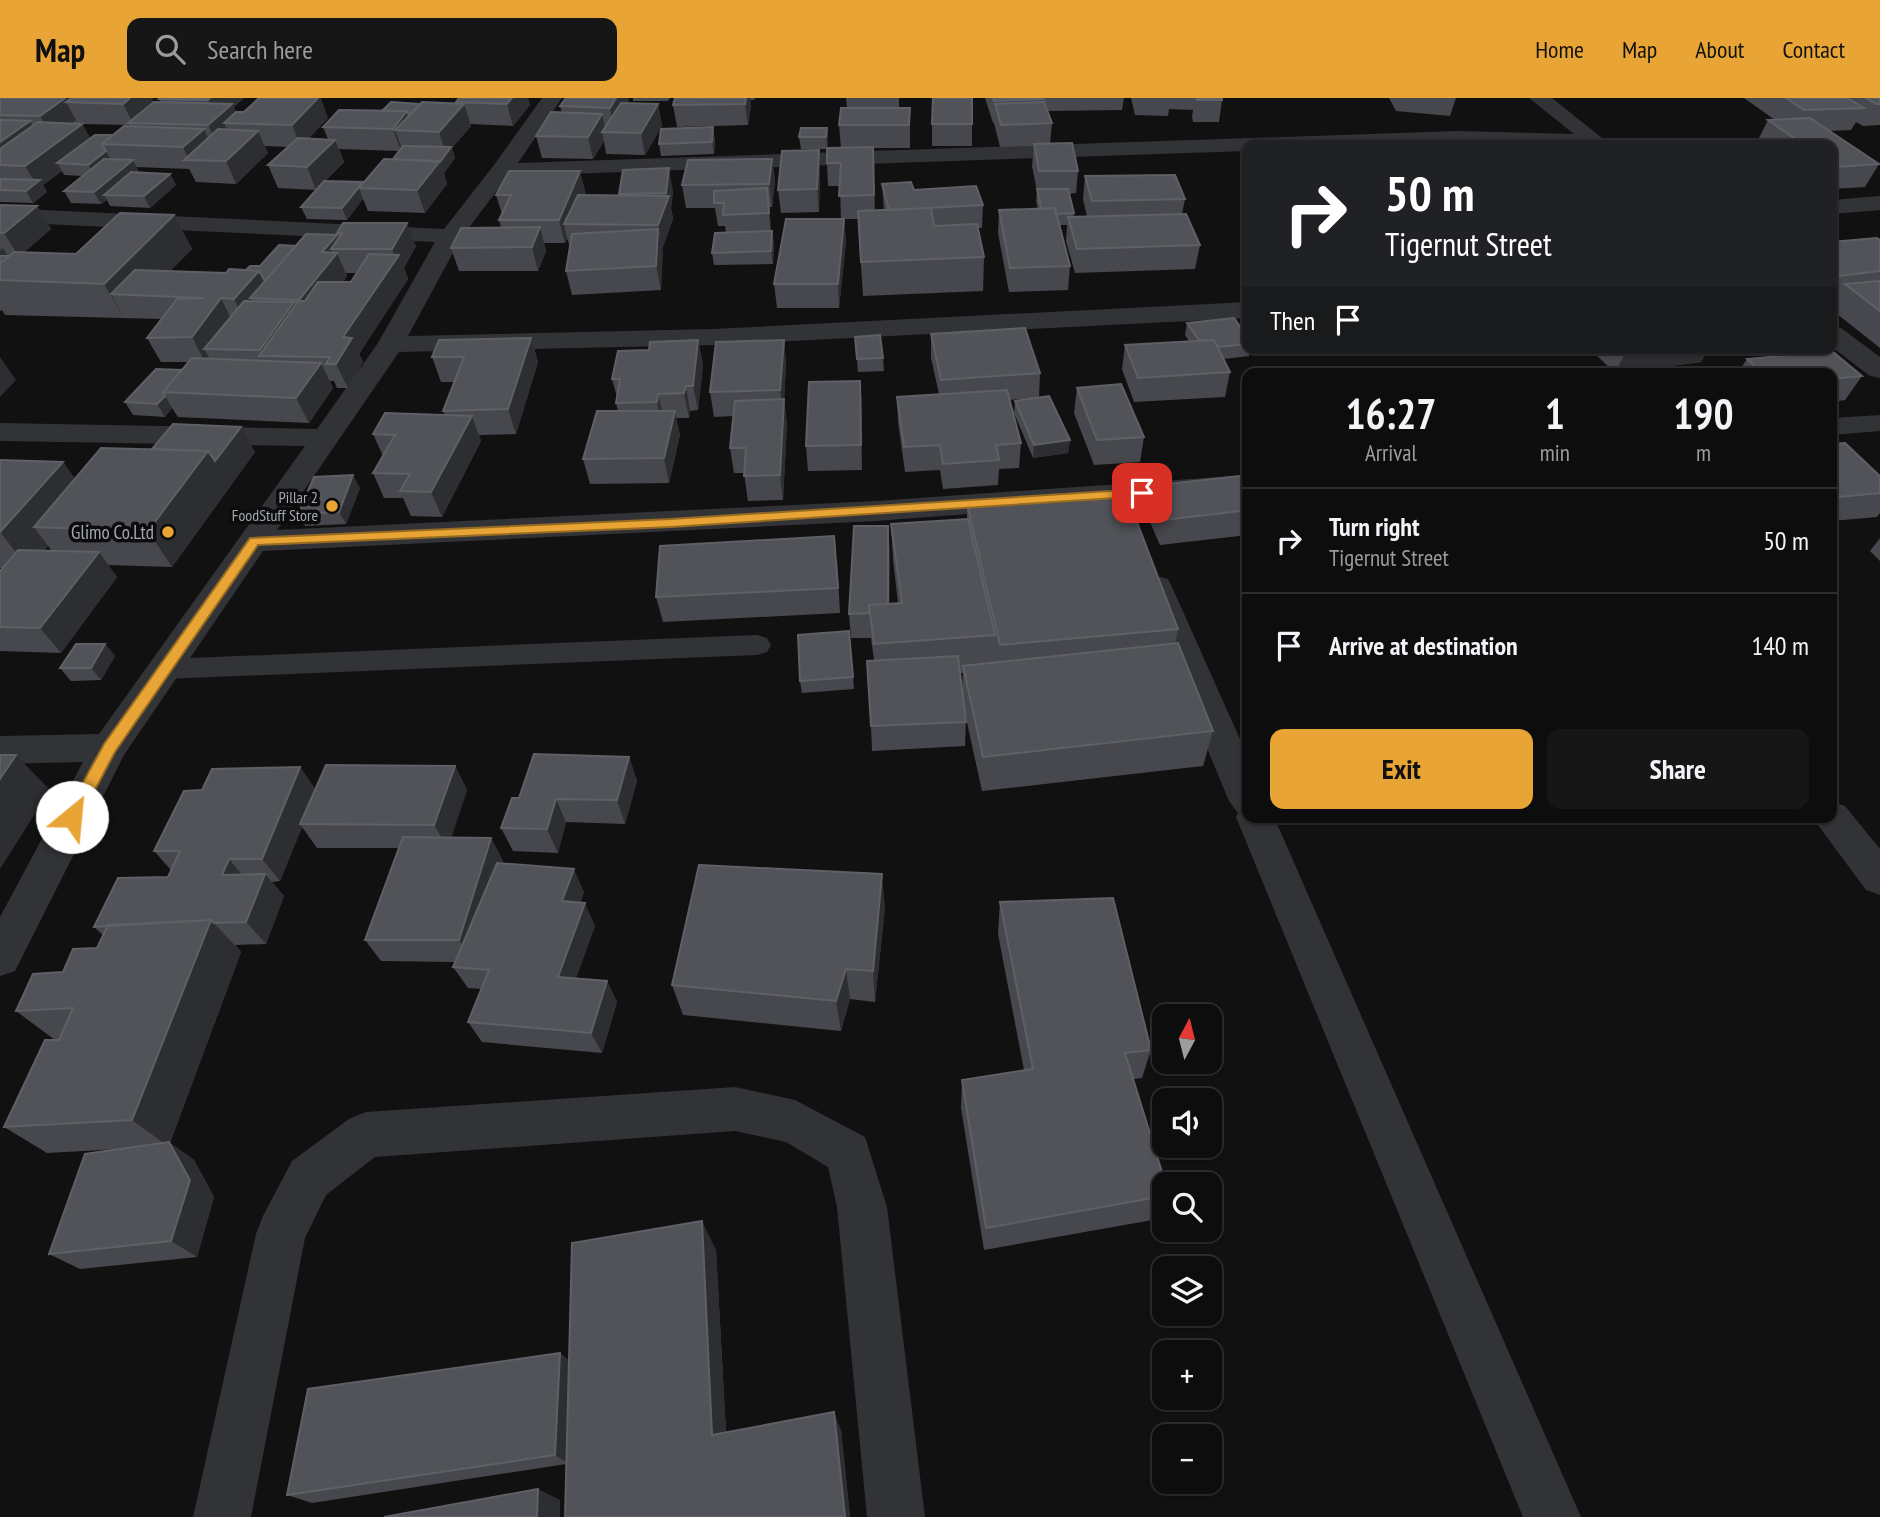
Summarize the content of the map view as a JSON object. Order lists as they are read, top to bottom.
{
  "places": ["Pillar 2 FoodStuff Store", "Glimo Co.Ltd"],
  "north": "top",
  "page": {
    "header": "Map",
    "search": "Search here",
    "nav": [
      "Home",
      "Map",
      "About",
      "Contact"
    ],
    "turn": ["50 m", "Tigernut Street"],
    "then": "Then",
    "eta": [
      "16:27",
      "Arrival",
      "1",
      "min",
      "190",
      "m"
    ],
    "list": [
      {
        "name": "Turn right",
        "note": "Tigernut Street",
        "value": "50 m"
      },
      {
        "name": "Arrive at destination",
        "value": "140 m"
      }
    ],
    "buttons": ["Exit", "Share"],
    "map_buttons": ["+", "−"]
  }
}
